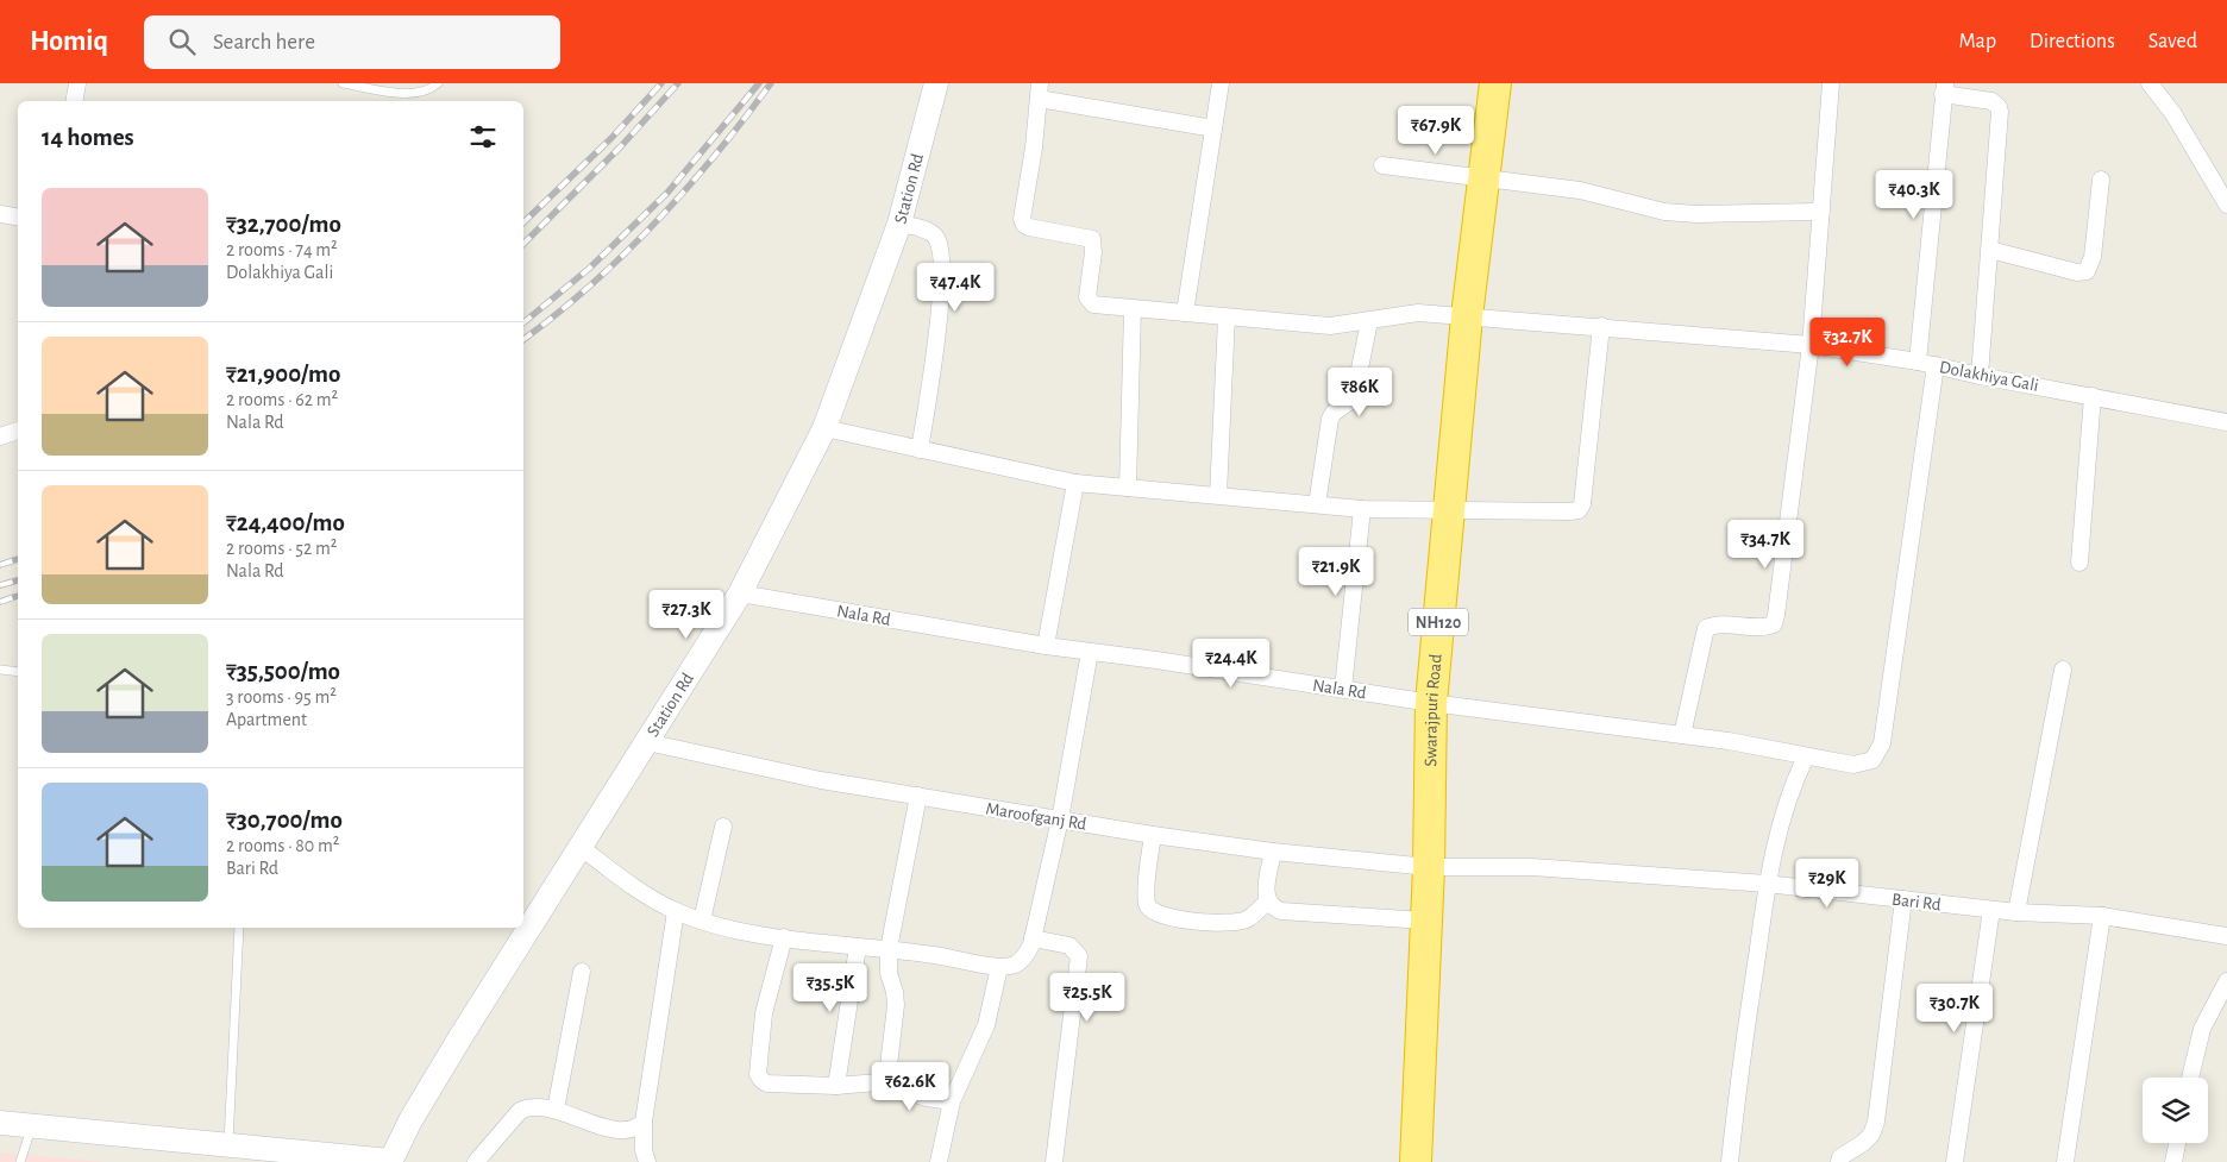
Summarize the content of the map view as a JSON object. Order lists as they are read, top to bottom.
{
  "streets": {
    "highway": ["NH120", "Swarajpuri Road"],
    "street": [
      "Station Rd",
      "Dolakhiya Gali",
      "Nala Rd",
      "Maroofganj Rd",
      "Bari Rd"
    ]
  },
  "crossings": [
    ["Station Rd", "Nala Rd"],
    ["Station Rd", "Maroofganj Rd"],
    ["Dolakhiya Gali", "Nala Rd"],
    ["Dolakhiya Gali", "Swarajpuri Road"],
    ["Nala Rd", "Swarajpuri Road"],
    ["Swarajpuri Road", "Maroofganj Rd"],
    ["Swarajpuri Road", "Bari Rd"],
    ["Maroofganj Rd", "Bari Rd"]
  ],
  "page": {
    "header": "Homiq",
    "search": "Search here",
    "nav": ["Map", "Directions", "Saved"],
    "heading": "14 homes",
    "price": [
      "₹67.9K",
      "₹40.3K",
      "₹47.4K",
      "₹32.7K",
      "₹86K",
      "₹34.7K",
      "₹21.9K",
      "₹27.3K",
      "₹24.4K",
      "₹29K",
      "₹35.5K",
      "₹25.5K",
      "₹30.7K",
      "₹62.6K"
    ],
    "list": [
      {
        "name": "₹32,700/mo",
        "note": "2 rooms · 74 m² · Dolakhiya Gali"
      },
      {
        "name": "₹21,900/mo",
        "note": "2 rooms · 62 m² · Nala Rd"
      },
      {
        "name": "₹24,400/mo",
        "note": "2 rooms · 52 m² · Nala Rd"
      },
      {
        "name": "₹35,500/mo",
        "note": "3 rooms · 95 m² · Apartment"
      },
      {
        "name": "₹30,700/mo",
        "note": "2 rooms · 80 m² · Bari Rd"
      }
    ]
  }
}
